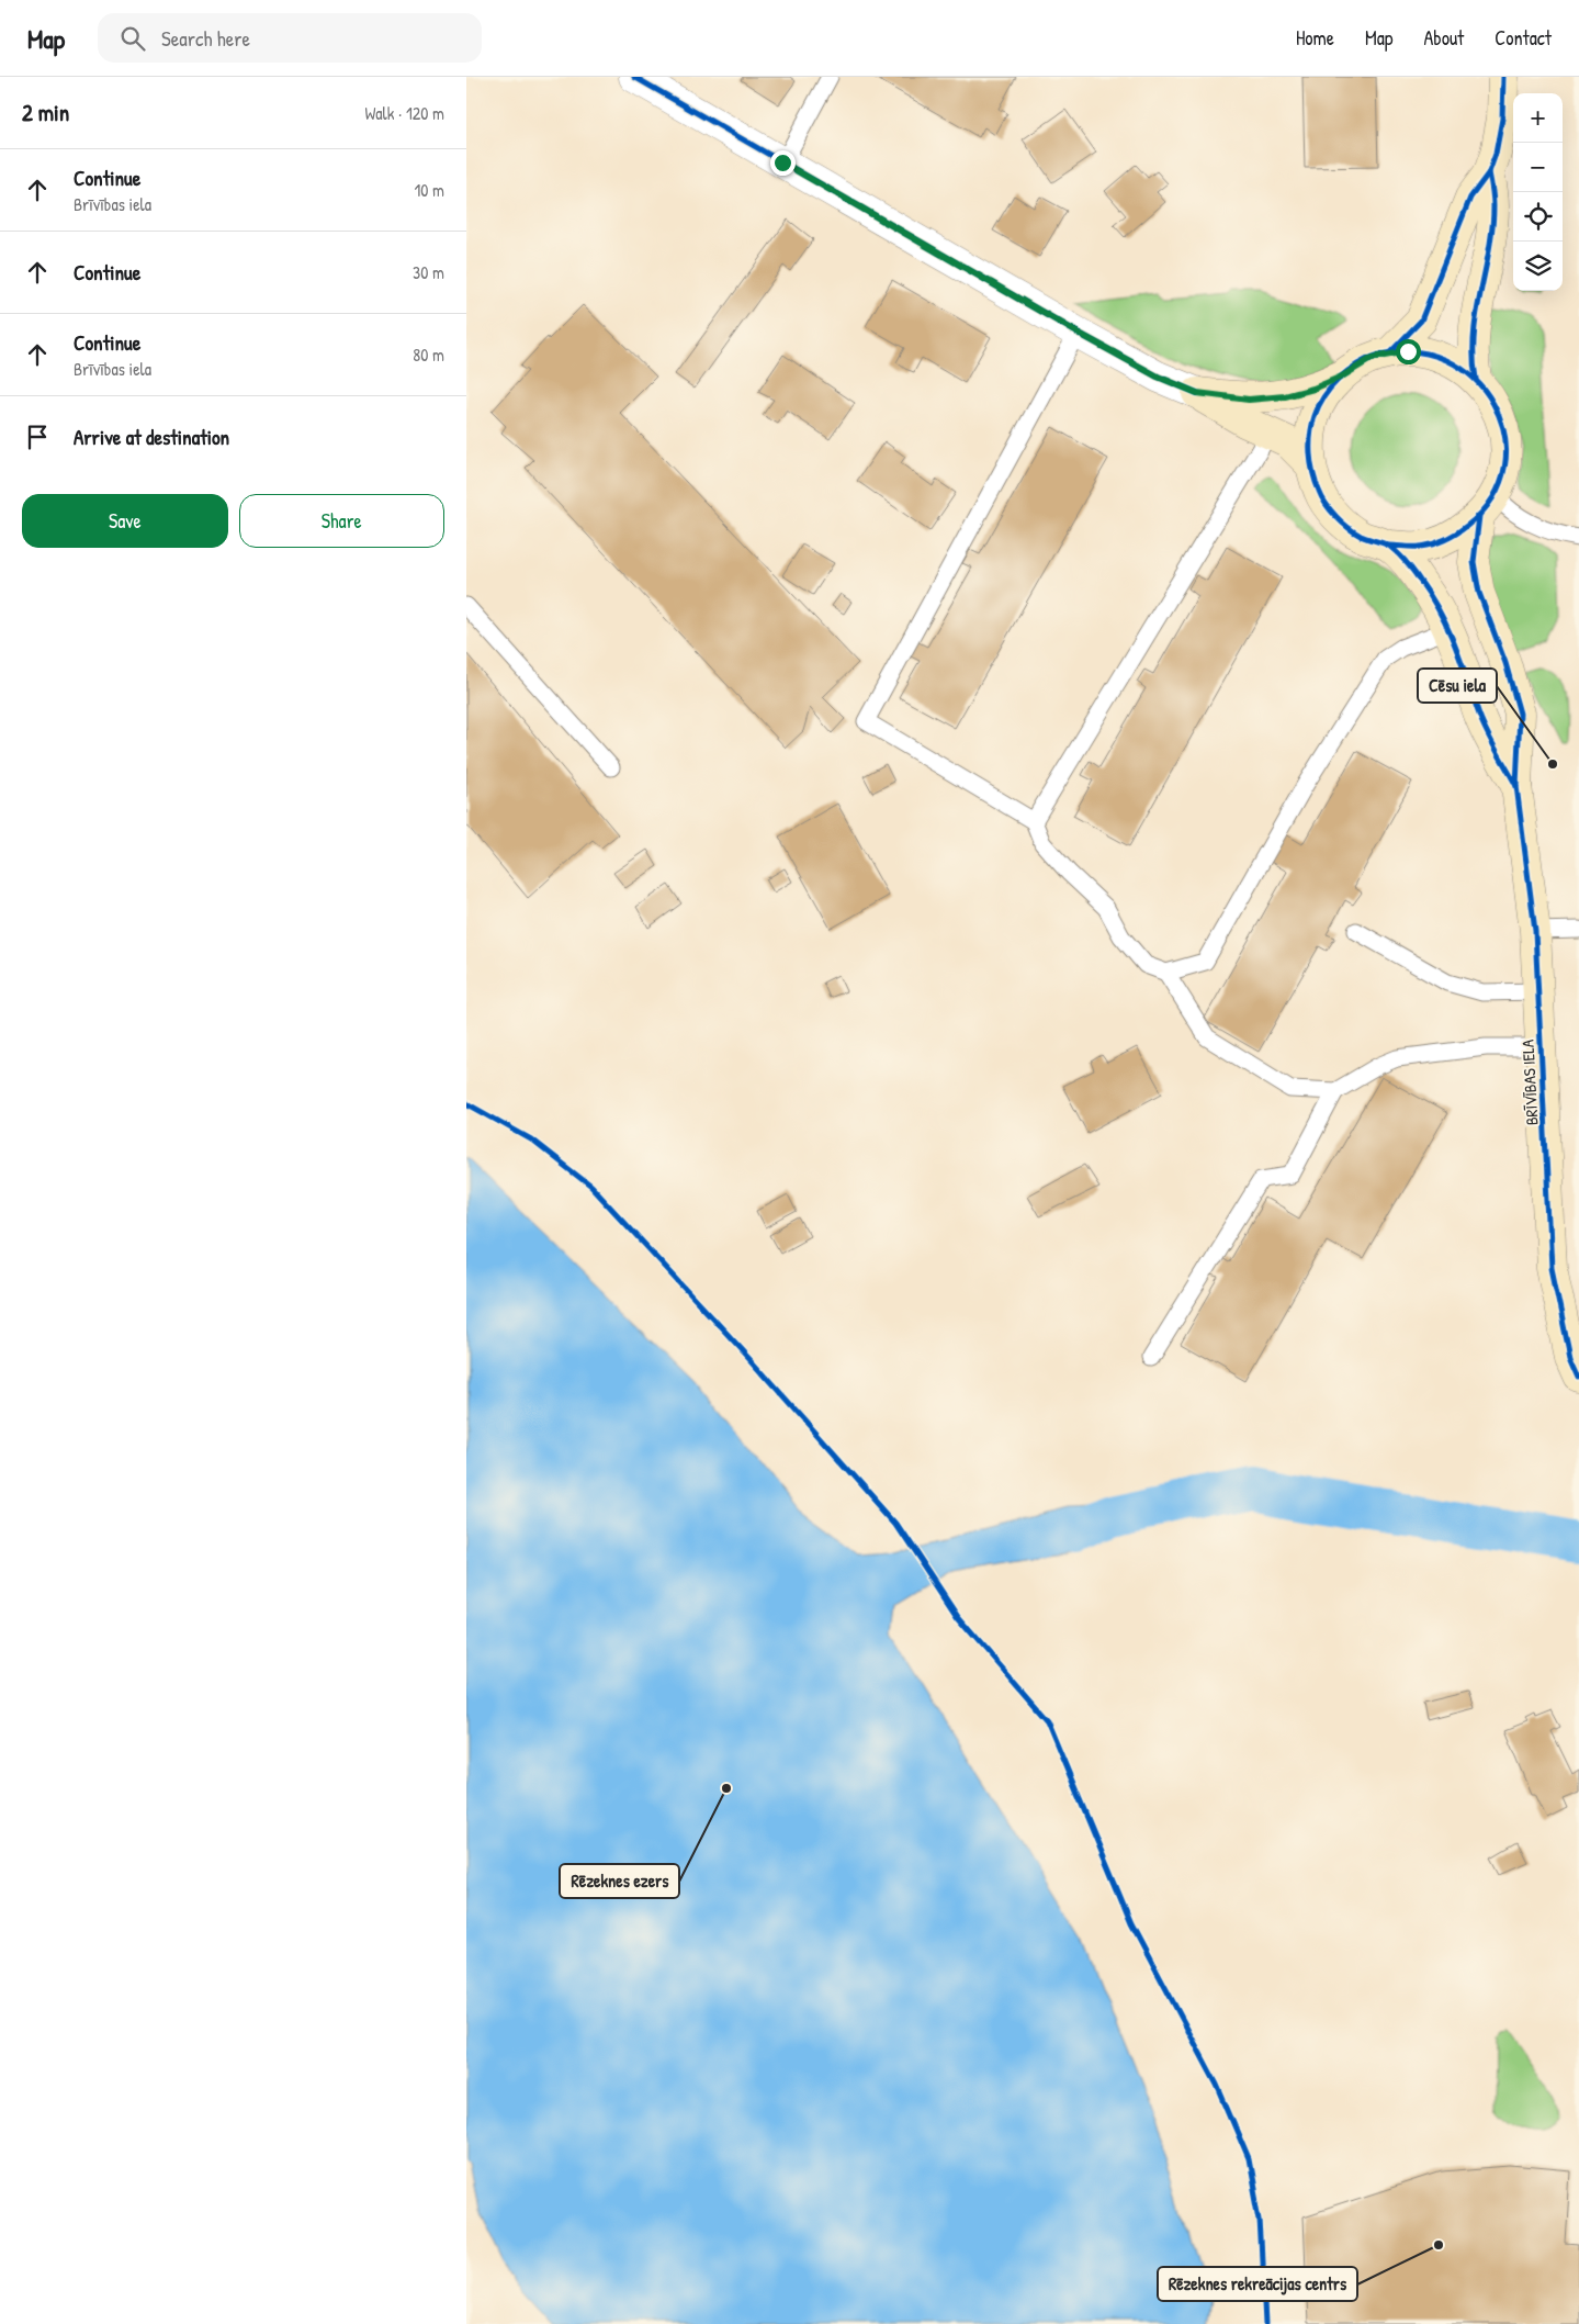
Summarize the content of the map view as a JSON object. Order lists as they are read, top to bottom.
{
  "streets": {
    "main road": ["BRĪVĪBAS IELA"]
  },
  "places": ["Cēsu iela", "Rēzeknes ezers", "Rēzeknes rekreācijas centrs"],
  "page": {
    "header": "Map",
    "search": "Search here",
    "nav": [
      "Home",
      "Map",
      "About",
      "Contact"
    ],
    "heading": ["2 min", "Walk · 120 m"],
    "map_buttons": ["+", "−"],
    "list": [
      ["Continue", "Brīvības iela", "10 m"],
      ["Continue", "30 m"],
      ["Continue", "Brīvības iela", "80 m"],
      "Arrive at destination"
    ],
    "buttons": ["Save", "Share"]
  }
}
